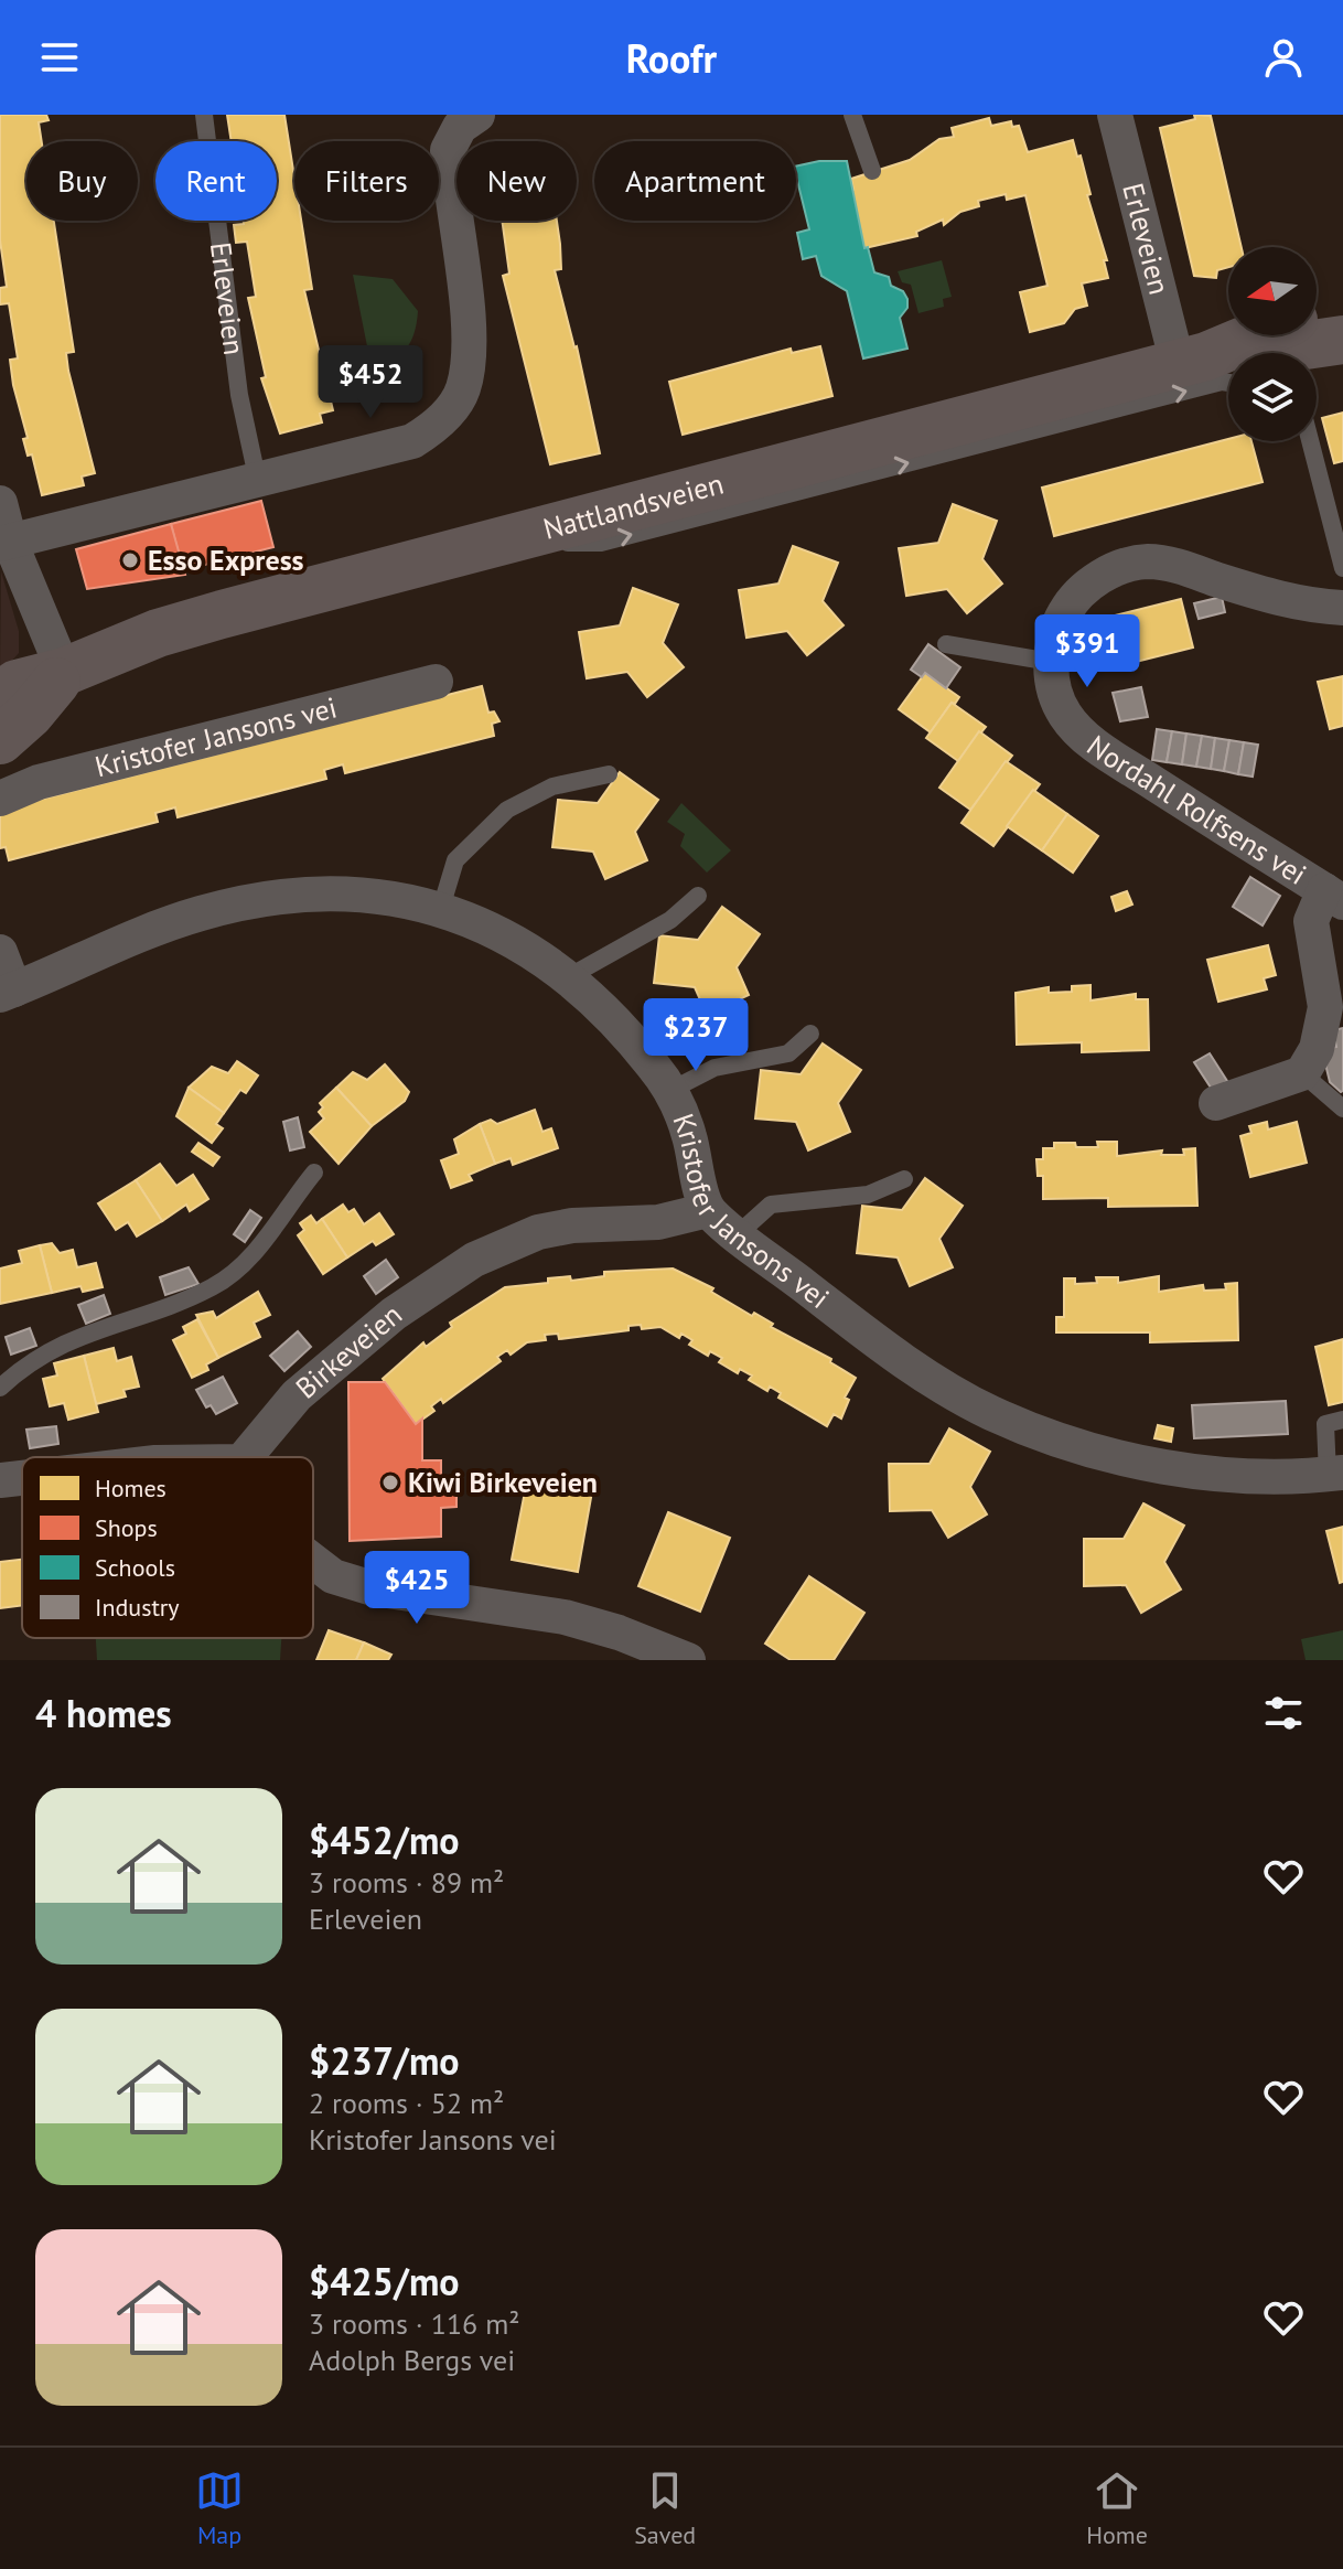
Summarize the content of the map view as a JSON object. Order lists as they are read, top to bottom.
{
  "streets": {
    "main road": ["Nattlandsveien"],
    "street": [
      "Erleveien",
      "Kristofer Jansons vei",
      "Nordahl Rolfsens vei",
      "Birkeveien"
    ]
  },
  "crossings": [
    ["Erleveien", "Nattlandsveien"],
    ["Kristofer Jansons vei", "Birkeveien"]
  ],
  "places": ["Esso Express", "Kiwi Birkeveien"],
  "legend": [
    "Homes",
    "Shops",
    "Schools",
    "Industry"
  ],
  "north": "left",
  "page": {
    "header": "Roofr",
    "chip": [
      "Buy",
      "Rent",
      "Filters",
      "New",
      "Apartment"
    ],
    "price": [
      "$452",
      "$391",
      "$237",
      "$425"
    ],
    "heading": "4 homes",
    "list": [
      {
        "name": "$452/mo",
        "note": "3 rooms · 89 m² · Erleveien"
      },
      {
        "name": "$237/mo",
        "note": "2 rooms · 52 m² · Kristofer Jansons vei"
      },
      {
        "name": "$425/mo",
        "note": "3 rooms · 116 m² · Adolph Bergs vei"
      }
    ],
    "tabs": ["Map", "Saved", "Home"]
  }
}
